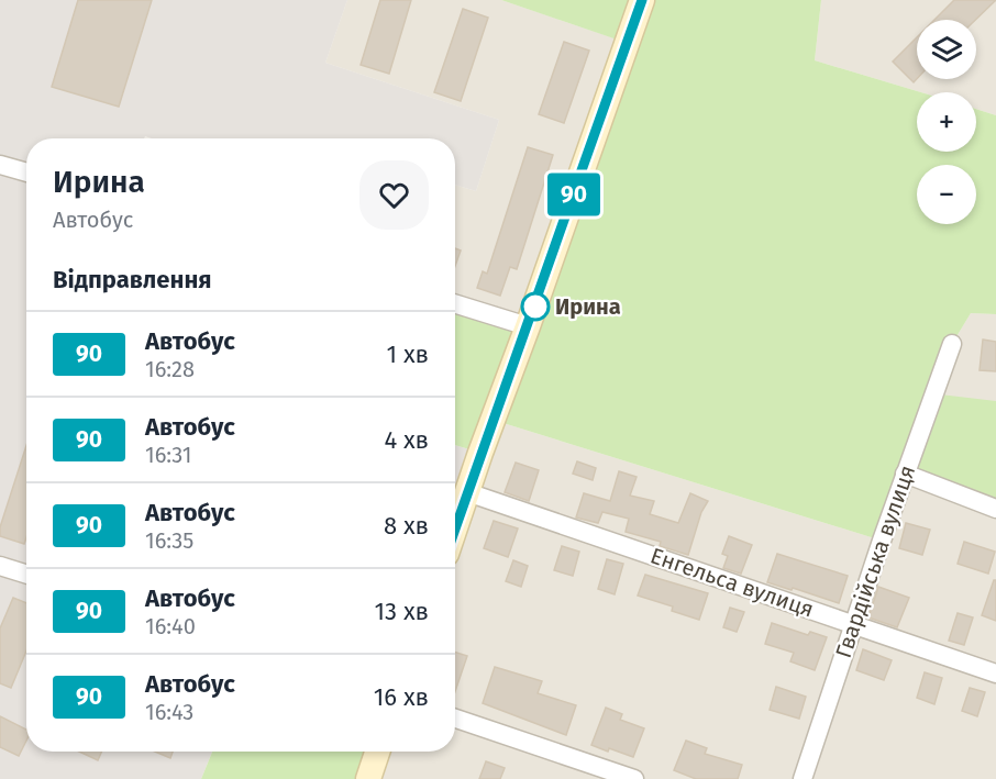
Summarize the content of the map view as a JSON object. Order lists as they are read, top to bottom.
{
  "streets": {
    "street": ["Гвардійська вулиця", "Енгельса вулиця"]
  },
  "crossings": [
    ["Гвардійська вулиця", "Енгельса вулиця"]
  ],
  "places": ["Ирина"],
  "lines": ["bus line 90"],
  "page": {
    "on_map": "90",
    "map_buttons": ["+", "−"],
    "heading": [
      ["Ирина", "Автобус"],
      "Відправлення"
    ],
    "list": [
      {
        "mark": "90",
        "name": "Автобус",
        "note": "16:28",
        "value": "1 хв"
      },
      {
        "mark": "90",
        "name": "Автобус",
        "note": "16:31",
        "value": "4 хв"
      },
      {
        "mark": "90",
        "name": "Автобус",
        "note": "16:35",
        "value": "8 хв"
      },
      {
        "mark": "90",
        "name": "Автобус",
        "note": "16:40",
        "value": "13 хв"
      },
      {
        "mark": "90",
        "name": "Автобус",
        "note": "16:43",
        "value": "16 хв"
      }
    ]
  }
}
